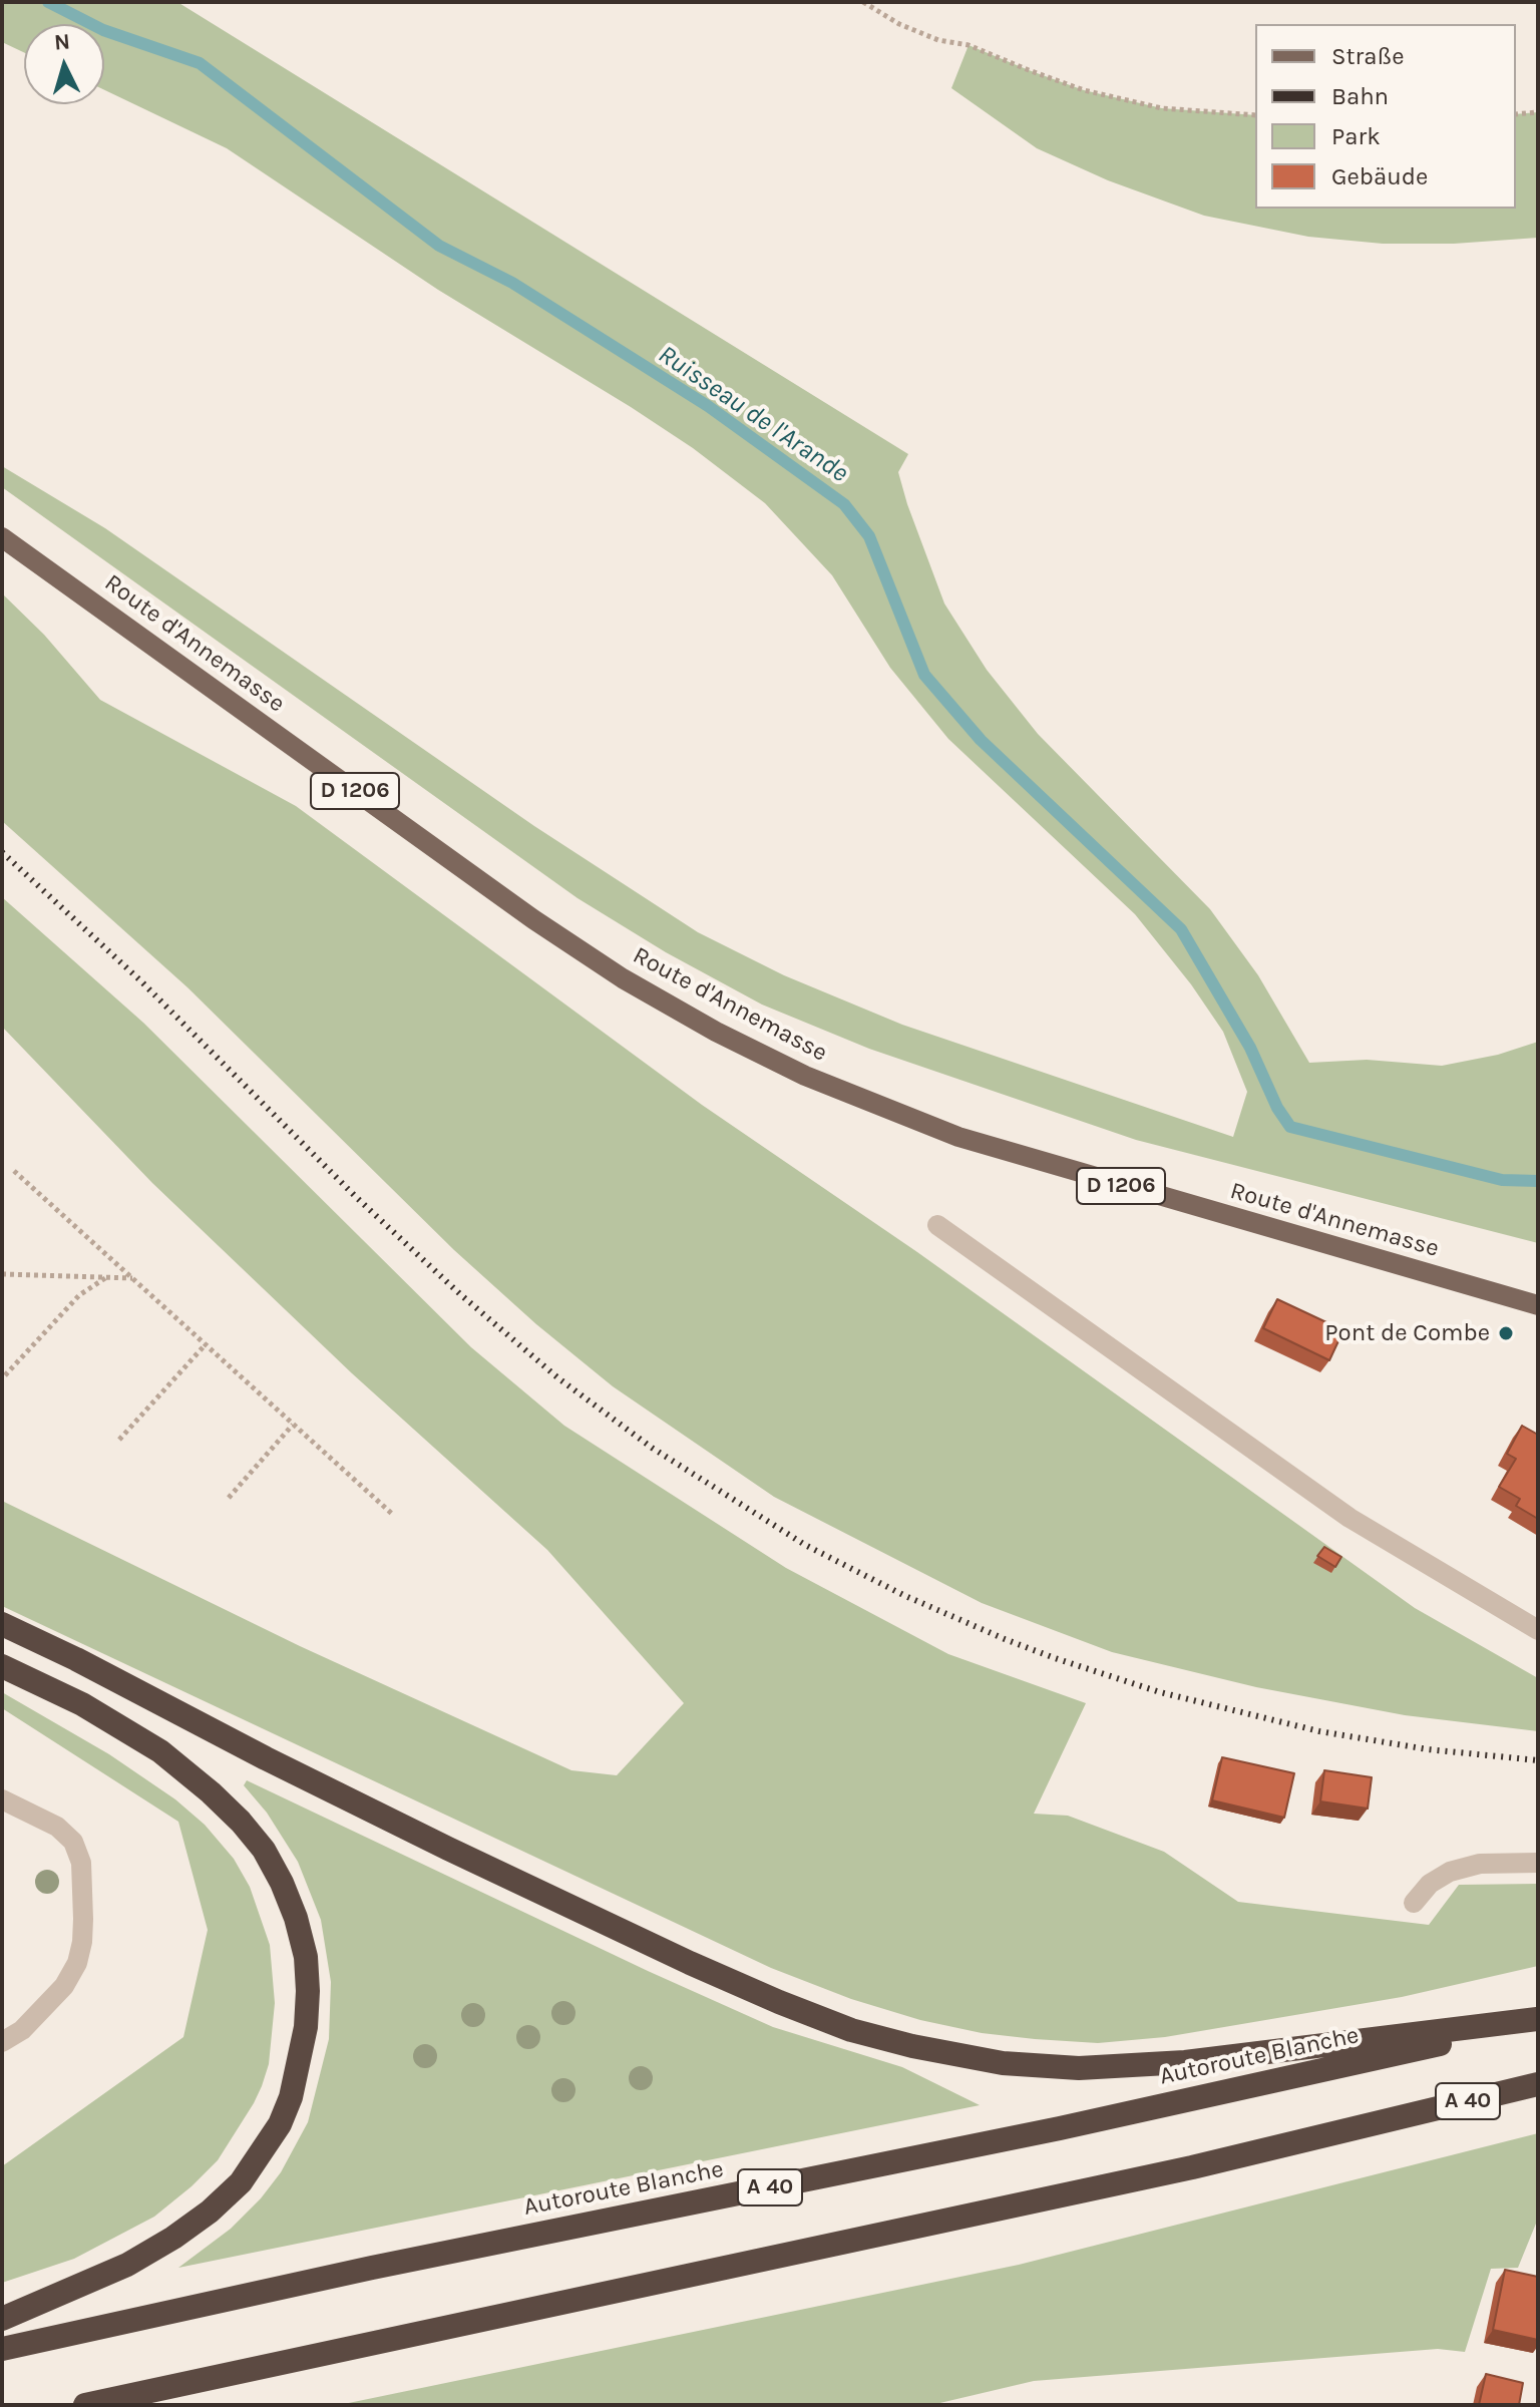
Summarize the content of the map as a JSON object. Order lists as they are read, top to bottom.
{
  "streets": {
    "highway": ["Autoroute Blanche", "A 40"],
    "main road": ["Route d'Annemasse", "D 1206"]
  },
  "water": ["Ruisseau de l'Arande"],
  "places": ["Pont de Combe"],
  "legend": [
    "Straße",
    "Bahn",
    "Park",
    "Gebäude"
  ],
  "north": "top"
}
